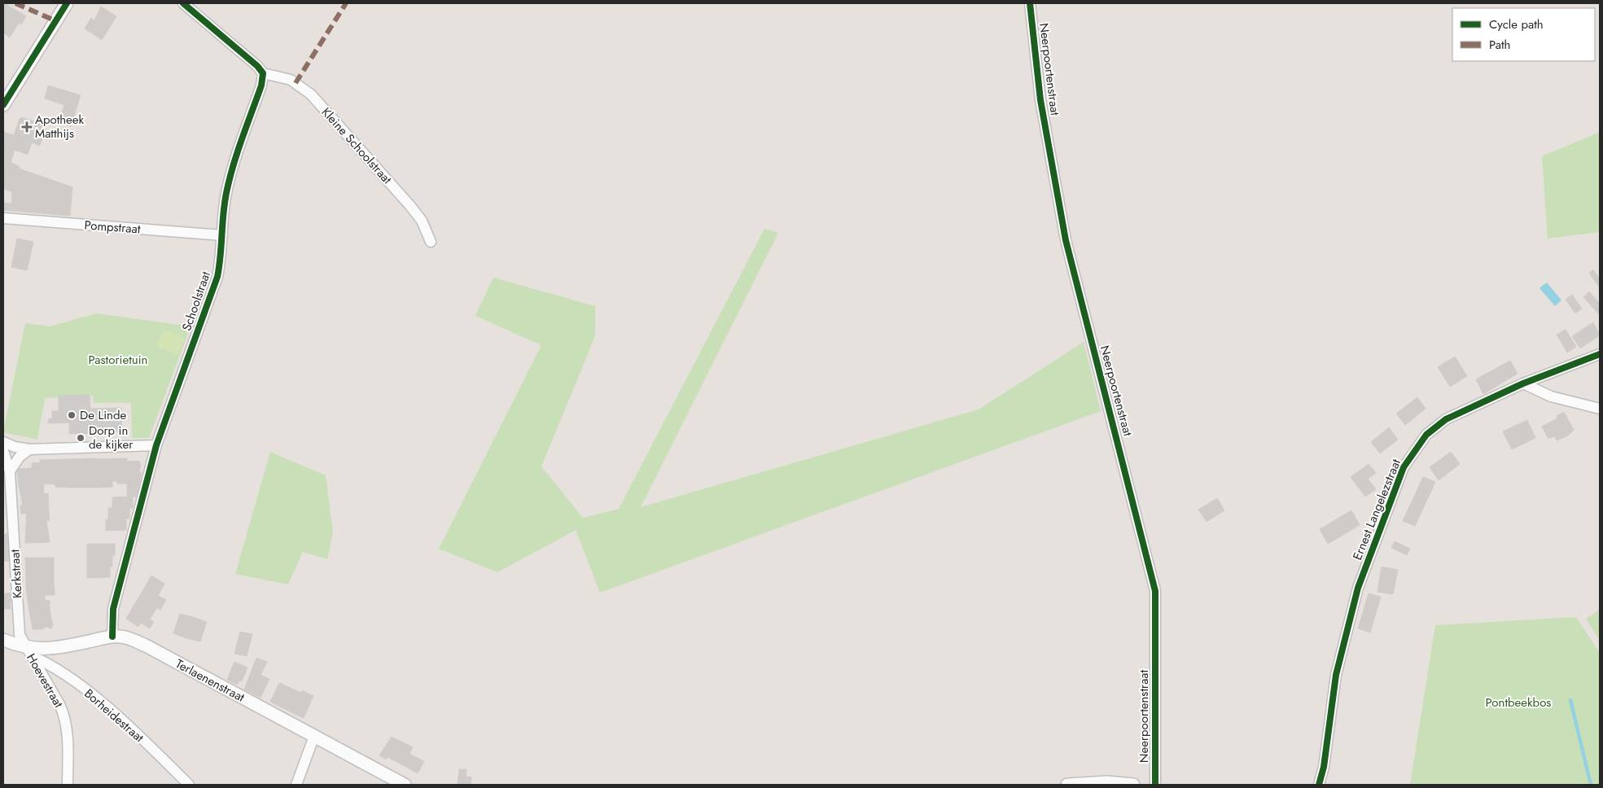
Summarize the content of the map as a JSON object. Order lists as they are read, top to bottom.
{
  "streets": {
    "street": [
      "Neerpoortenstraat",
      "Kleine Schoolstraat",
      "Pompstraat",
      "Schoolstraat",
      "Ernest Langelezstraat",
      "Kerkstraat",
      "Hoevestraat",
      "Terlaenenstraat",
      "Borheidestraat"
    ]
  },
  "crossings": [
    ["Kleine Schoolstraat", "Schoolstraat"],
    ["Pompstraat", "Schoolstraat"],
    ["Schoolstraat", "Terlaenenstraat"],
    ["Kerkstraat", "Hoevestraat"],
    ["Kerkstraat", "Terlaenenstraat"],
    ["Kerkstraat", "Borheidestraat"],
    ["Hoevestraat", "Terlaenenstraat"],
    ["Hoevestraat", "Borheidestraat"],
    ["Terlaenenstraat", "Borheidestraat"]
  ],
  "parks": ["Pastorietuin", "Pontbeekbos"],
  "places": {
    "health": ["Apotheek Matthijs"],
    "other": ["De Linde", "Dorp in de kijker"]
  },
  "legend": ["Cycle path", "Path"]
}
